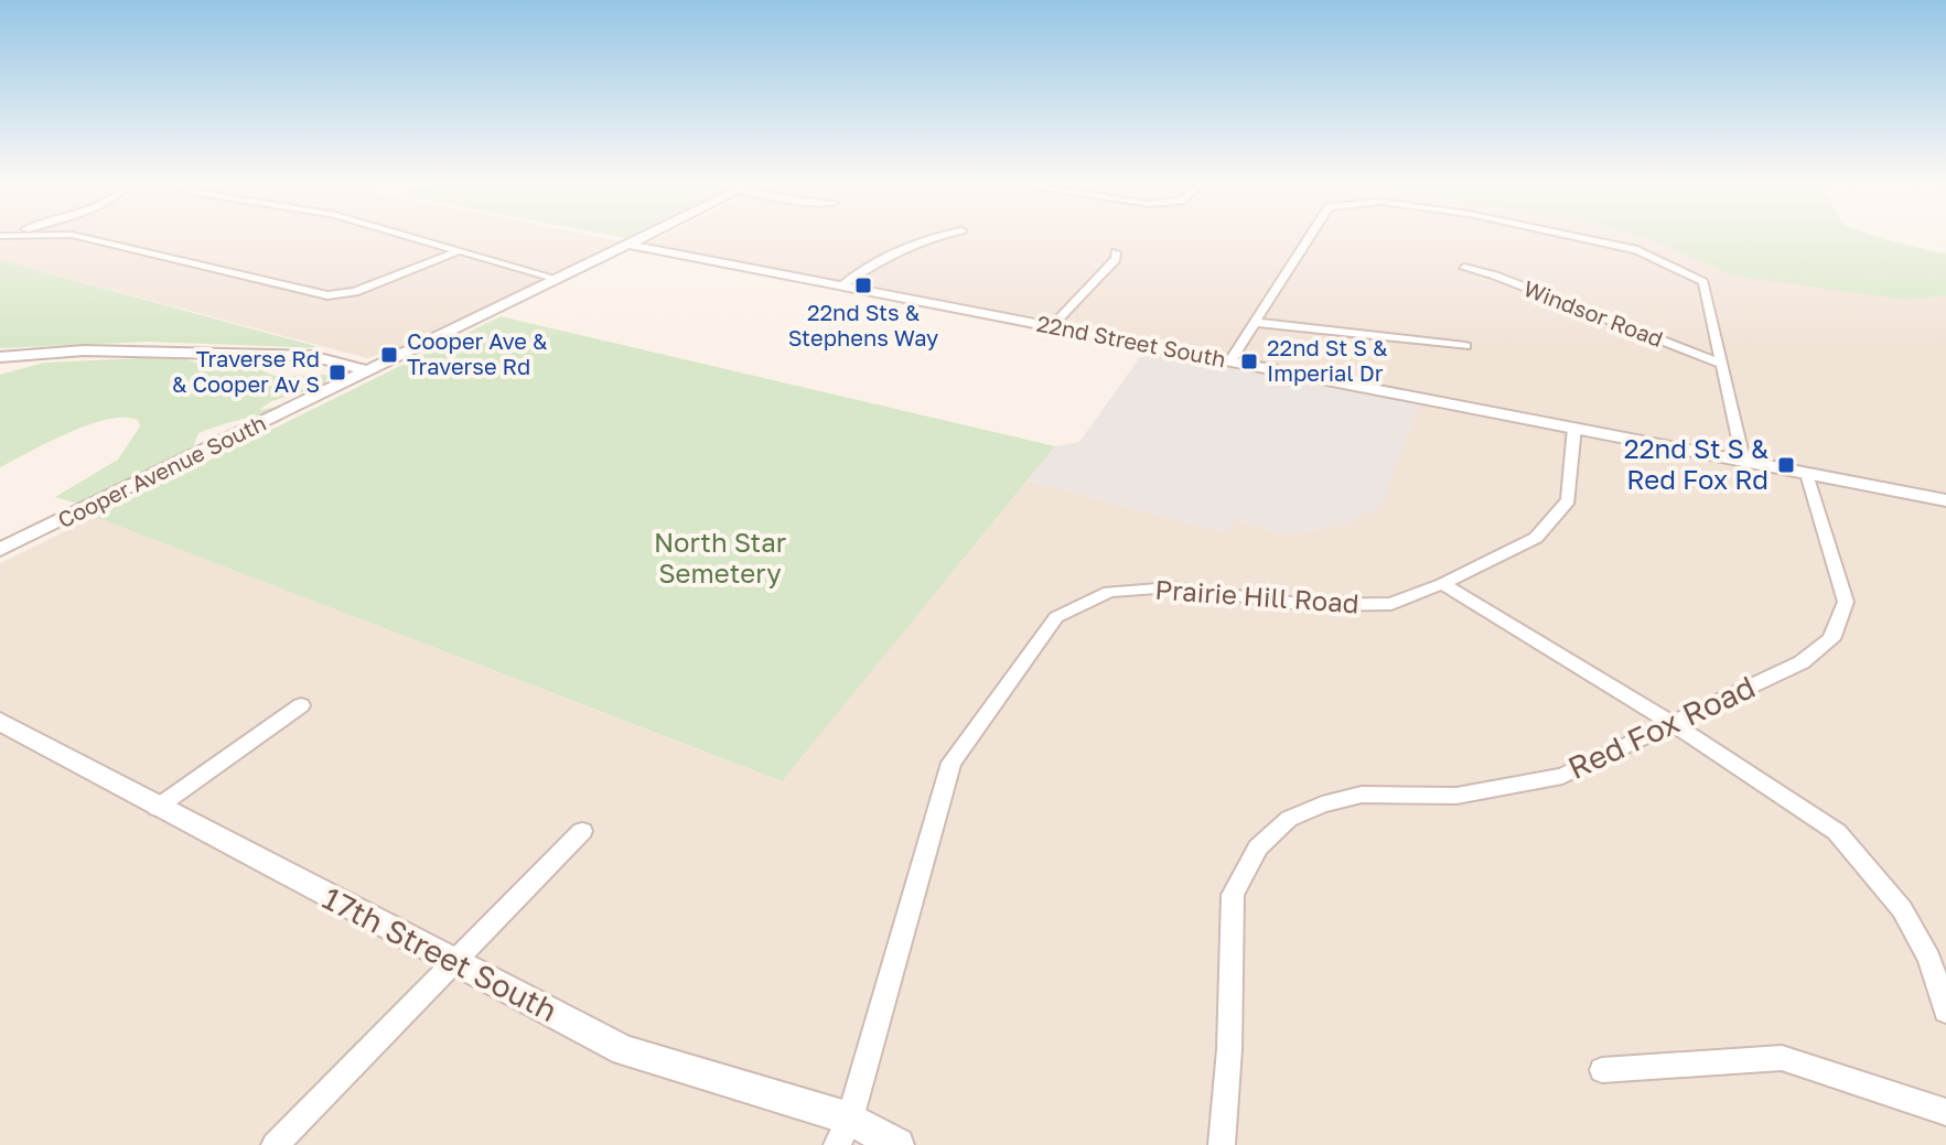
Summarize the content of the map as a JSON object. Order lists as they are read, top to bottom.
{
  "streets": {
    "street": [
      "Windsor Road",
      "22nd Street South",
      "Cooper Avenue South",
      "Prairie Hill Road",
      "Red Fox Road",
      "17th Street South"
    ]
  },
  "crossings": [
    ["22nd Street South", "Cooper Avenue South"],
    ["22nd Street South", "Prairie Hill Road"],
    ["22nd Street South", "Red Fox Road"],
    ["Prairie Hill Road", "17th Street South"]
  ],
  "parks": ["North Star Semetery"],
  "places": {
    "transit": [
      "22nd Sts & Stephens Way",
      "Cooper Ave & Traverse Rd",
      "22nd St S & Imperial Dr",
      "Traverse Rd & Cooper Av S",
      "22nd St S & Red Fox Rd"
    ]
  }
}
